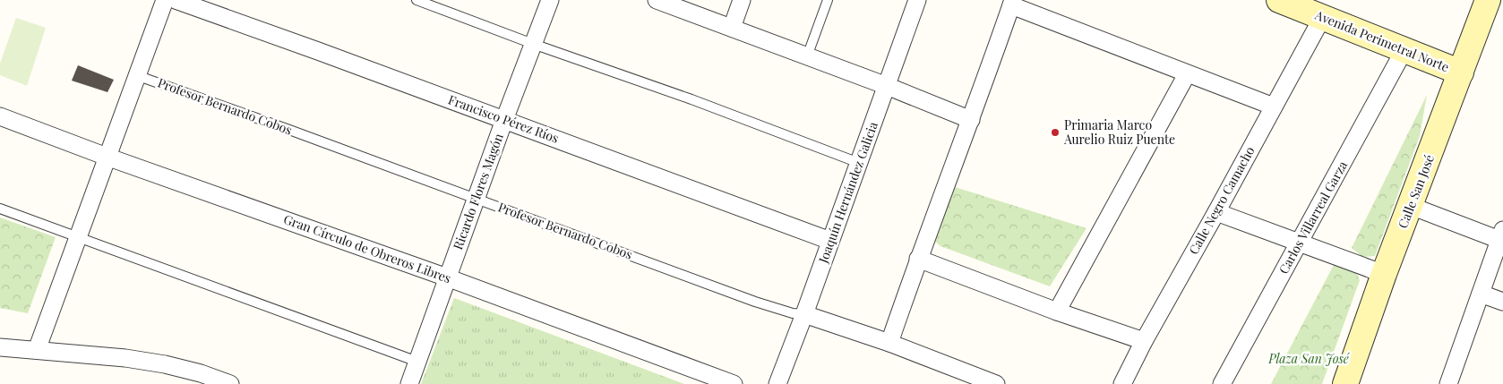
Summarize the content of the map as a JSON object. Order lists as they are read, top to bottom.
{
  "streets": {
    "street": [
      "Avenida Perimetral Norte",
      "Profesor Bernardo Cobos",
      "Francisco Pérez Ríos",
      "Ricardo Flores Magón",
      "Calle San José",
      "Joaquín Hernández Galicia",
      "Calle Negro Camacho",
      "Carlos Villarreal Garza",
      "Gran Círculo de Obreros Libres"
    ]
  },
  "crossings": [
    ["Avenida Perimetral Norte", "Calle San José"],
    ["Avenida Perimetral Norte", "Calle Negro Camacho"],
    ["Avenida Perimetral Norte", "Carlos Villarreal Garza"],
    ["Profesor Bernardo Cobos", "Ricardo Flores Magón"],
    ["Profesor Bernardo Cobos", "Joaquín Hernández Galicia"],
    ["Francisco Pérez Ríos", "Ricardo Flores Magón"],
    ["Francisco Pérez Ríos", "Joaquín Hernández Galicia"],
    ["Ricardo Flores Magón", "Gran Círculo de Obreros Libres"]
  ],
  "parks": ["Plaza San José"],
  "places": ["Primaria Marco Aurelio Ruiz Puente"]
}
